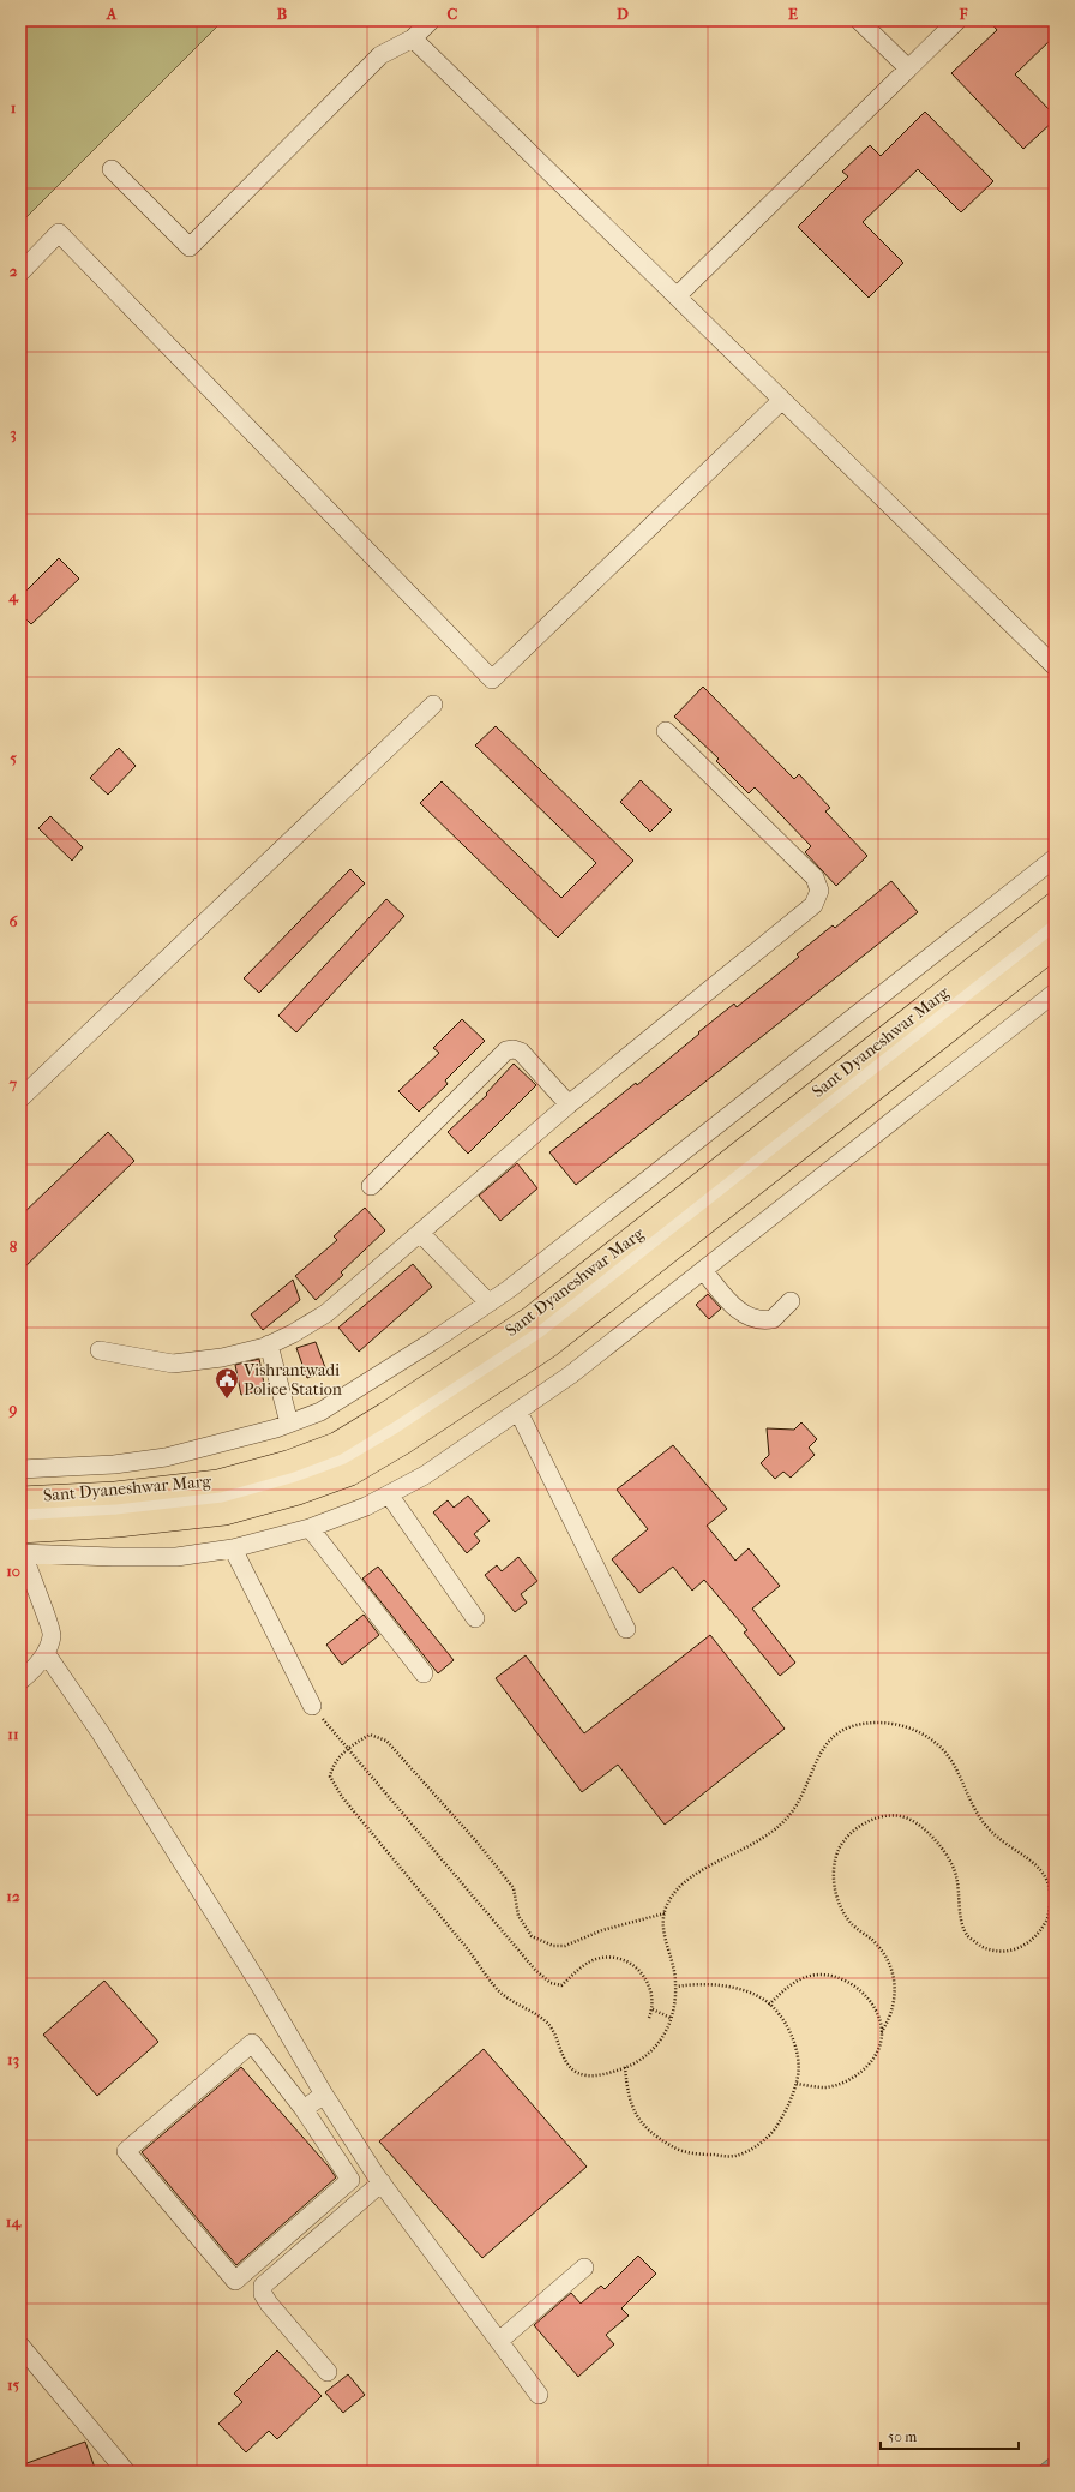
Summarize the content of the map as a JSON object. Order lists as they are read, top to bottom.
{
  "streets": {
    "main road": ["Sant Dyaneshwar Marg"]
  },
  "places": {
    "public building": ["Vishrantwadi Police Station"]
  },
  "scale_bar": "50 m",
  "grid": {
    "columns": [
      "A",
      "B",
      "C",
      "D",
      "E",
      "F"
    ],
    "rows": [
      "1",
      "2",
      "3",
      "4",
      "5",
      "6",
      "7",
      "8",
      "9",
      "10",
      "11",
      "12",
      "13",
      "14",
      "15"
    ]
  }
}
